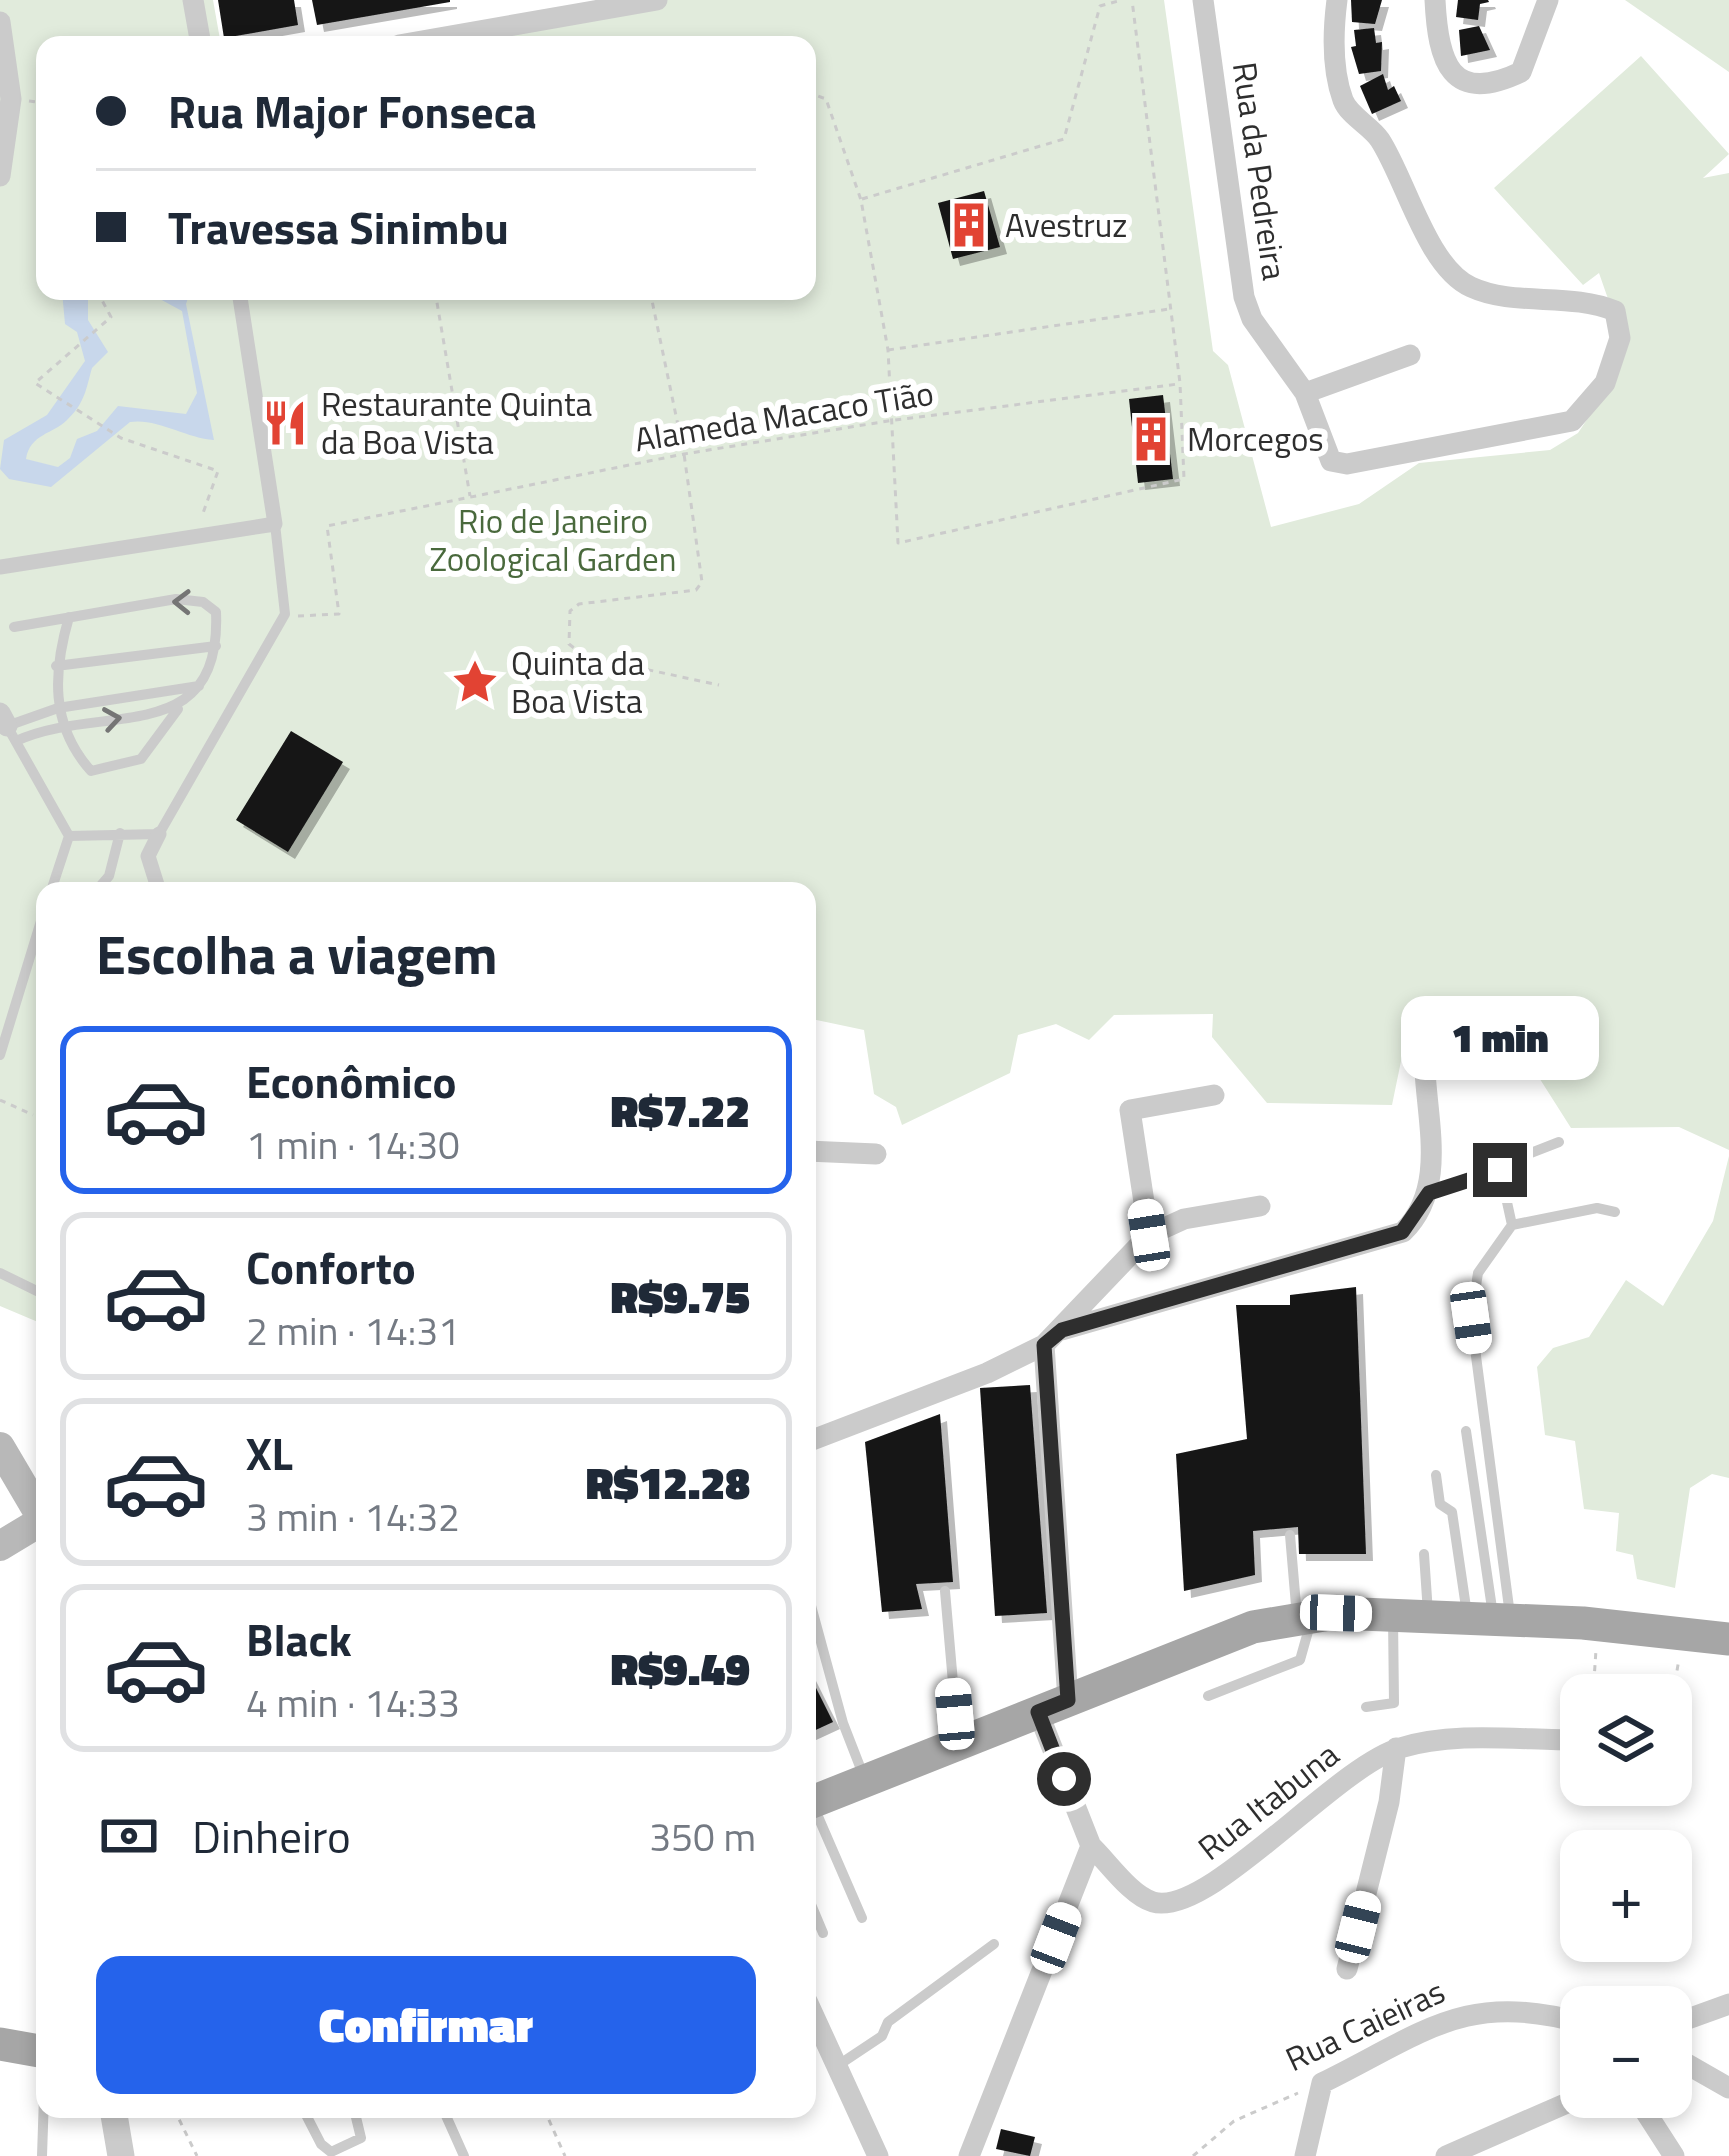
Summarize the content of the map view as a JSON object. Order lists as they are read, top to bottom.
{
  "streets": {
    "street": ["Rua da Pedreira", "Rua Itabuna", "Rua Caieiras"],
    "path": ["Alameda Macaco Tião"]
  },
  "parks": ["Rio de Janeiro Zoological Garden"],
  "places": {
    "building": ["Avestruz", "Morcegos"],
    "restaurant": ["Restaurante Quinta da Boa Vista"],
    "place": ["Quinta da Boa Vista"]
  },
  "page": {
    "banner": ["Rua Major Fonseca", "Travessa Sinimbu"],
    "heading": "Escolha a viagem",
    "bubble": "1 min",
    "list": [
      {
        "name": "Econômico",
        "note": "1 min · 14:30",
        "value": "R$7.22"
      },
      {
        "name": "Conforto",
        "note": "2 min · 14:31",
        "value": "R$9.75"
      },
      {
        "name": "XL",
        "note": "3 min · 14:32",
        "value": "R$12.28"
      },
      {
        "name": "Black",
        "note": "4 min · 14:33",
        "value": "R$9.49"
      }
    ],
    "map_buttons": ["+", "−"],
    "pay": ["Dinheiro", "350 m"],
    "buttons": "Confirmar"
  }
}
